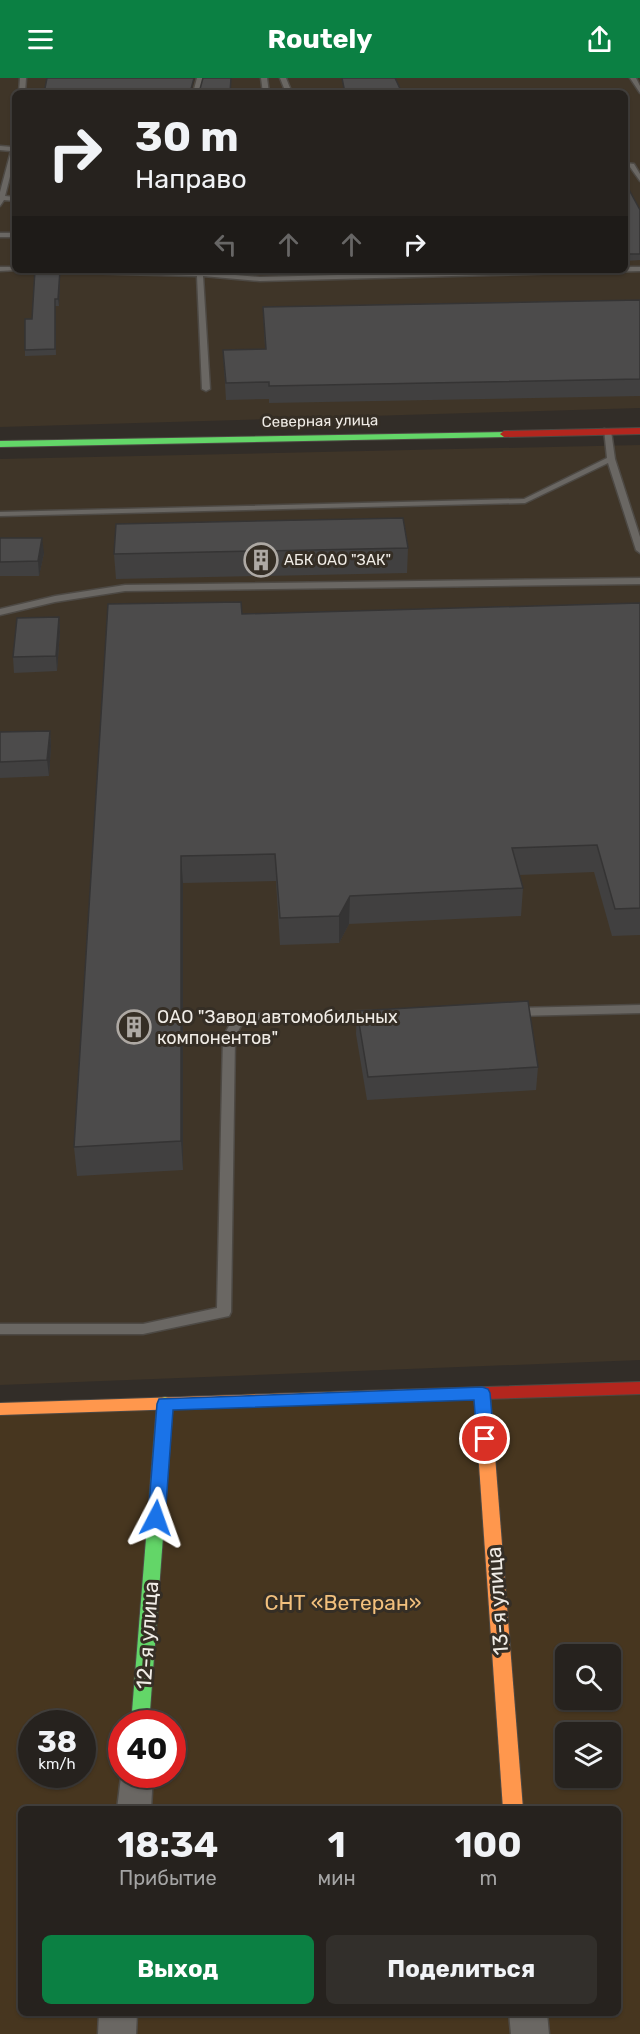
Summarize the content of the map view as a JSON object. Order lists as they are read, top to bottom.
{
  "streets": {
    "street": ["Северная улица", "13-я улица", "12-я улица"]
  },
  "parks": ["СНТ «Ветеран»"],
  "places": {
    "building": ["АБК ОАО \"ЗАК\"", "ОАО \"Завод автомобильных компонентов\""]
  },
  "page": {
    "header": "Routely",
    "turn": ["30 m", "Направо"],
    "speed": "38 km/h",
    "limit": "40",
    "eta": [
      "18:34",
      "Прибытие",
      "1",
      "мин",
      "100",
      "m"
    ],
    "buttons": ["Выход", "Поделиться"]
  }
}
